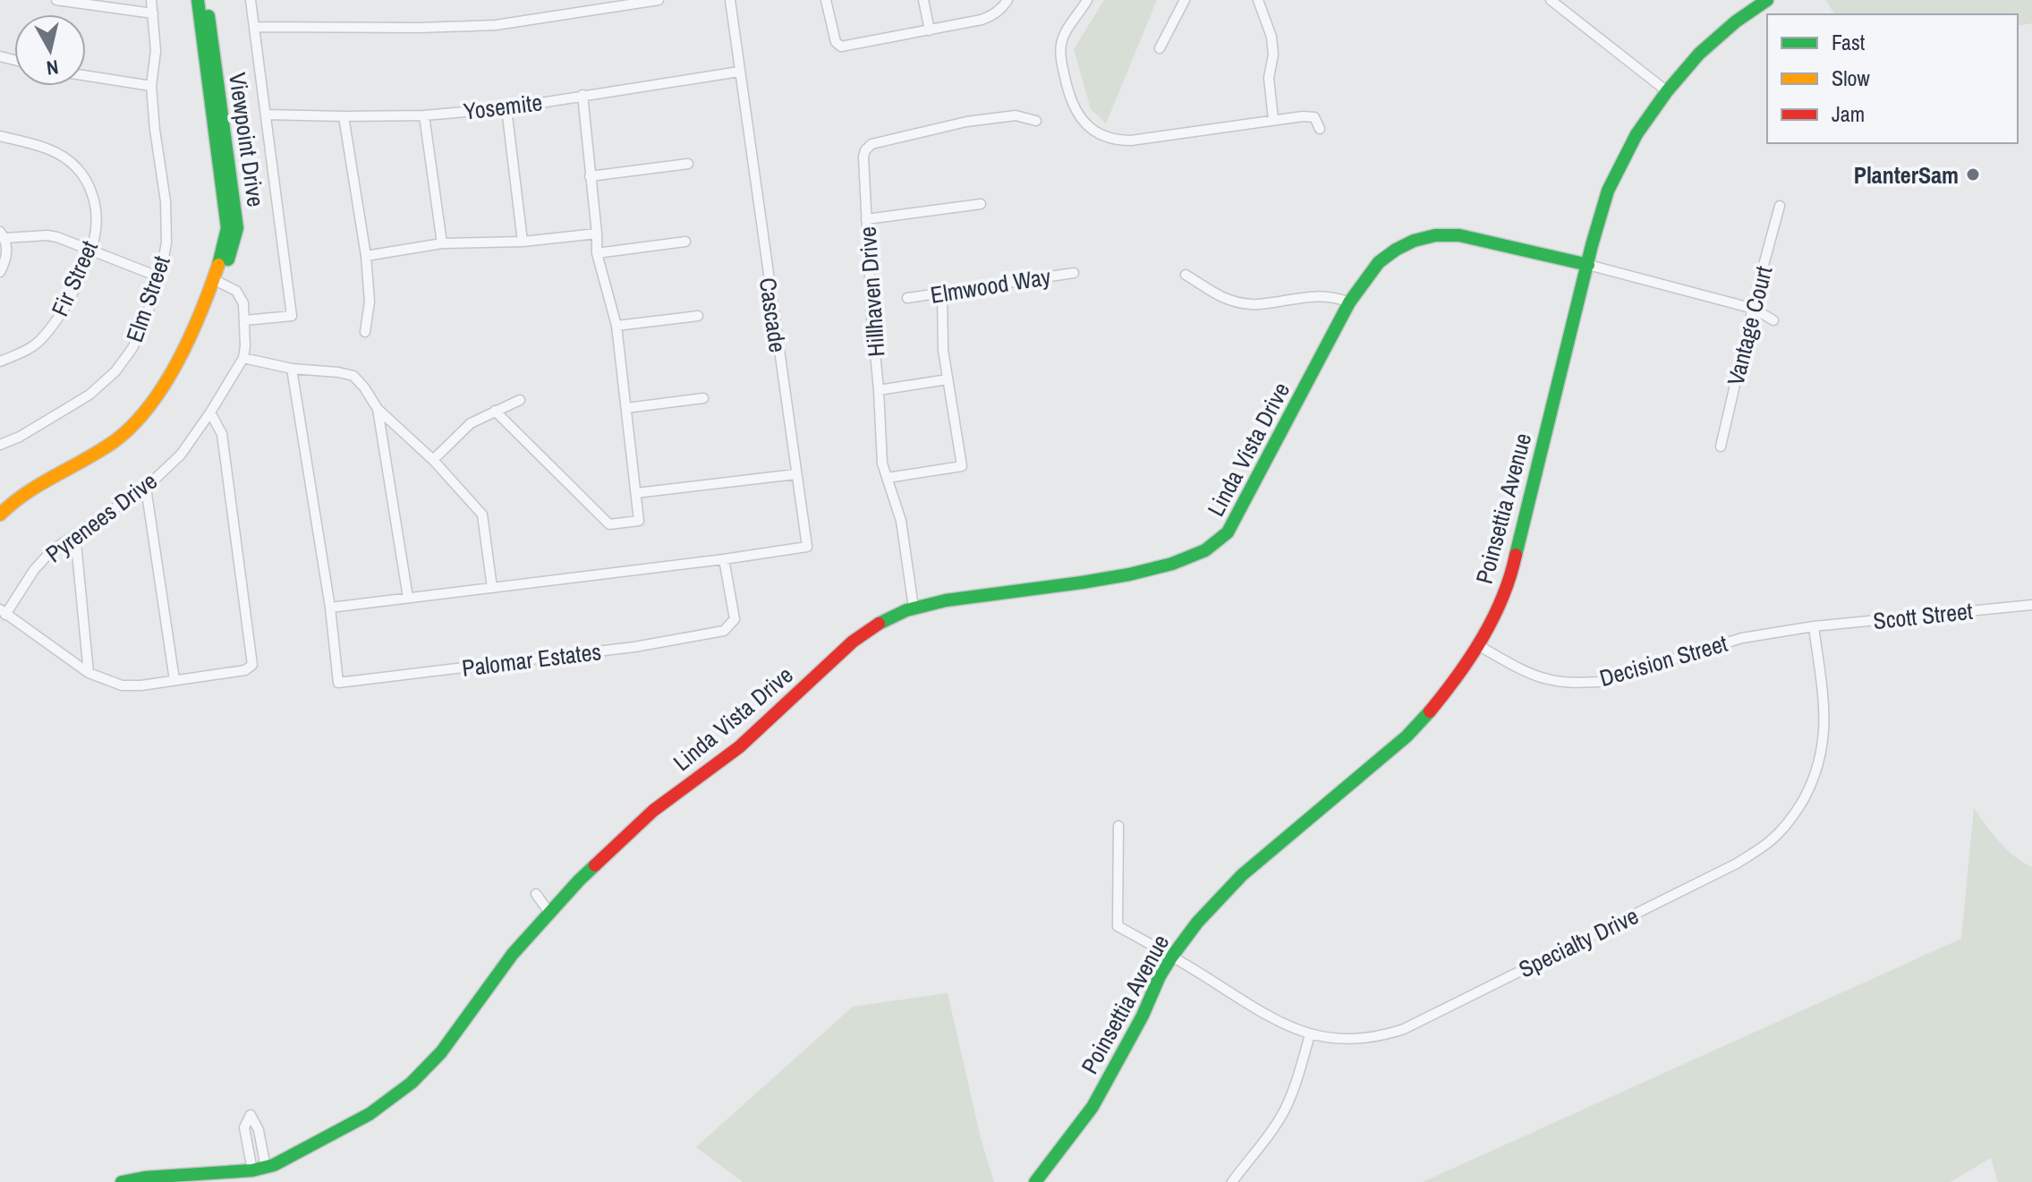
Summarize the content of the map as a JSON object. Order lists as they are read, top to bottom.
{
  "streets": {
    "street": [
      "Yosemite",
      "Viewpoint Drive",
      "Fir Street",
      "Elmwood Way",
      "Hillhaven Drive",
      "Elm Street",
      "Cascade",
      "Vantage Court",
      "Linda Vista Drive",
      "Poinsettia Avenue",
      "Pyrenees Drive",
      "Scott Street",
      "Palomar Estates",
      "Decision Street",
      "Specialty Drive"
    ]
  },
  "crossings": [
    ["Yosemite", "Cascade"],
    ["Viewpoint Drive", "Pyrenees Drive"],
    ["Hillhaven Drive", "Linda Vista Drive"],
    ["Cascade", "Palomar Estates"],
    ["Linda Vista Drive", "Poinsettia Avenue"],
    ["Poinsettia Avenue", "Decision Street"],
    ["Poinsettia Avenue", "Specialty Drive"],
    ["Scott Street", "Decision Street"],
    ["Scott Street", "Specialty Drive"],
    ["Decision Street", "Specialty Drive"]
  ],
  "places": ["PlanterSam"],
  "legend": ["Fast", "Slow", "Jam"],
  "north": "bottom"
}
